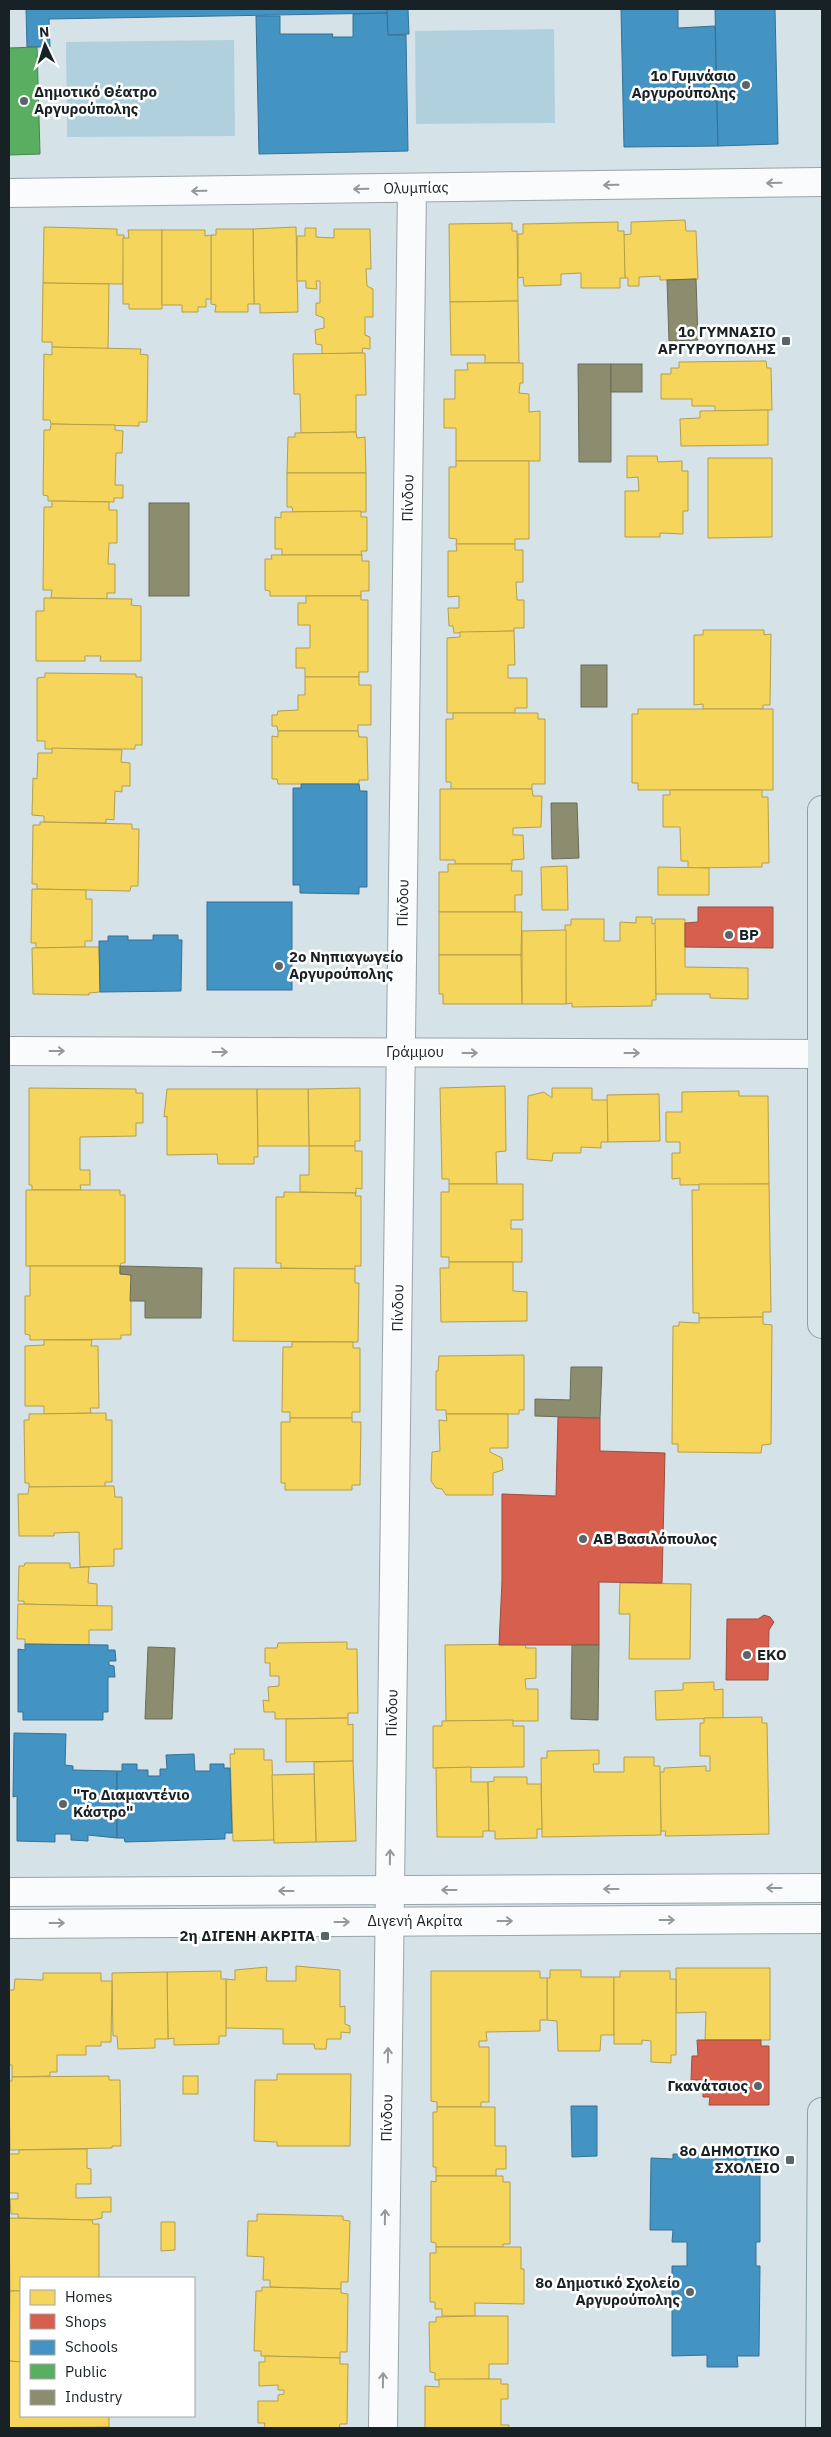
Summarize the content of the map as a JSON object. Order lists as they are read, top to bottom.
{
  "streets": {
    "street": [
      "Ολυμπίας",
      "Πίνδου",
      "Γράμμου",
      "Διγενή Ακρίτα"
    ]
  },
  "crossings": [
    ["Ολυμπίας", "Πίνδου"],
    ["Πίνδου", "Γράμμου"],
    ["Πίνδου", "Διγενή Ακρίτα"]
  ],
  "one_way": ["Ολυμπίας", "Πίνδου", "Γράμμου"],
  "places": {
    "other": [
      "1ο Γυμνάσιο Αργυρούπολης",
      "Δημοτικό Θέατρο Αργυρούπολης",
      "BP",
      "2ο Νηπιαγωγείο Αργυρούπολης",
      "ΑΒ Βασιλόπουλος",
      "ΕΚΟ",
      "\"Το Διαμαντένιο Κάστρο\"",
      "Γκανάτσιος",
      "8ο Δημοτικό Σχολείο Αργυρούπολης"
    ],
    "transit": ["1ο ΓΥΜΝΑΣΙΟ ΑΡΓΥΡΟΥΠΟΛΗΣ", "2η ΔΙΓΕΝΗ ΑΚΡΙΤΑ", "8ο ΔΗΜΟΤΙΚΟ ΣΧΟΛΕΙΟ"]
  },
  "legend": [
    "Homes",
    "Shops",
    "Schools",
    "Public",
    "Industry"
  ],
  "north": "top"
}
